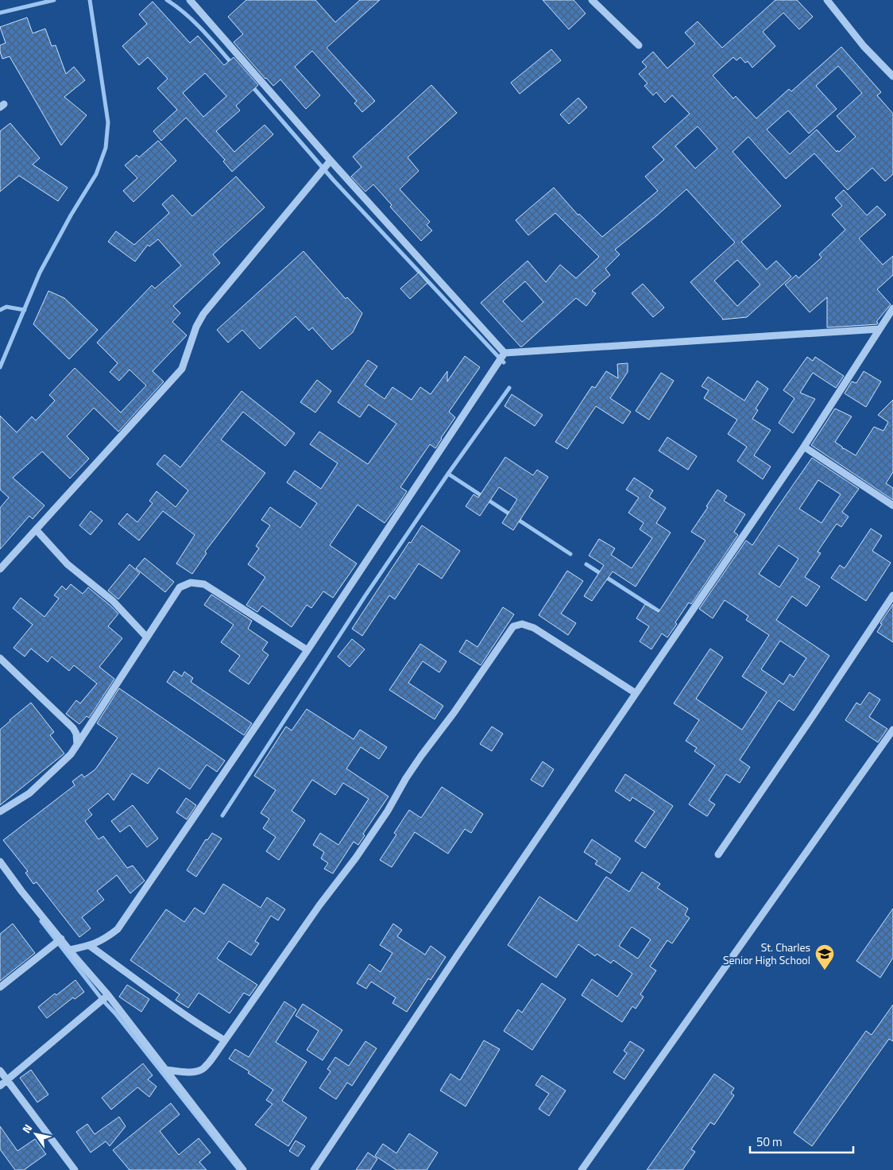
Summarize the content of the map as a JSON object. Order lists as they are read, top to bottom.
{
  "places": {
    "school or university": ["St. Charles Senior High School"]
  },
  "scale_bar": "50 m",
  "north": "top left"
}
